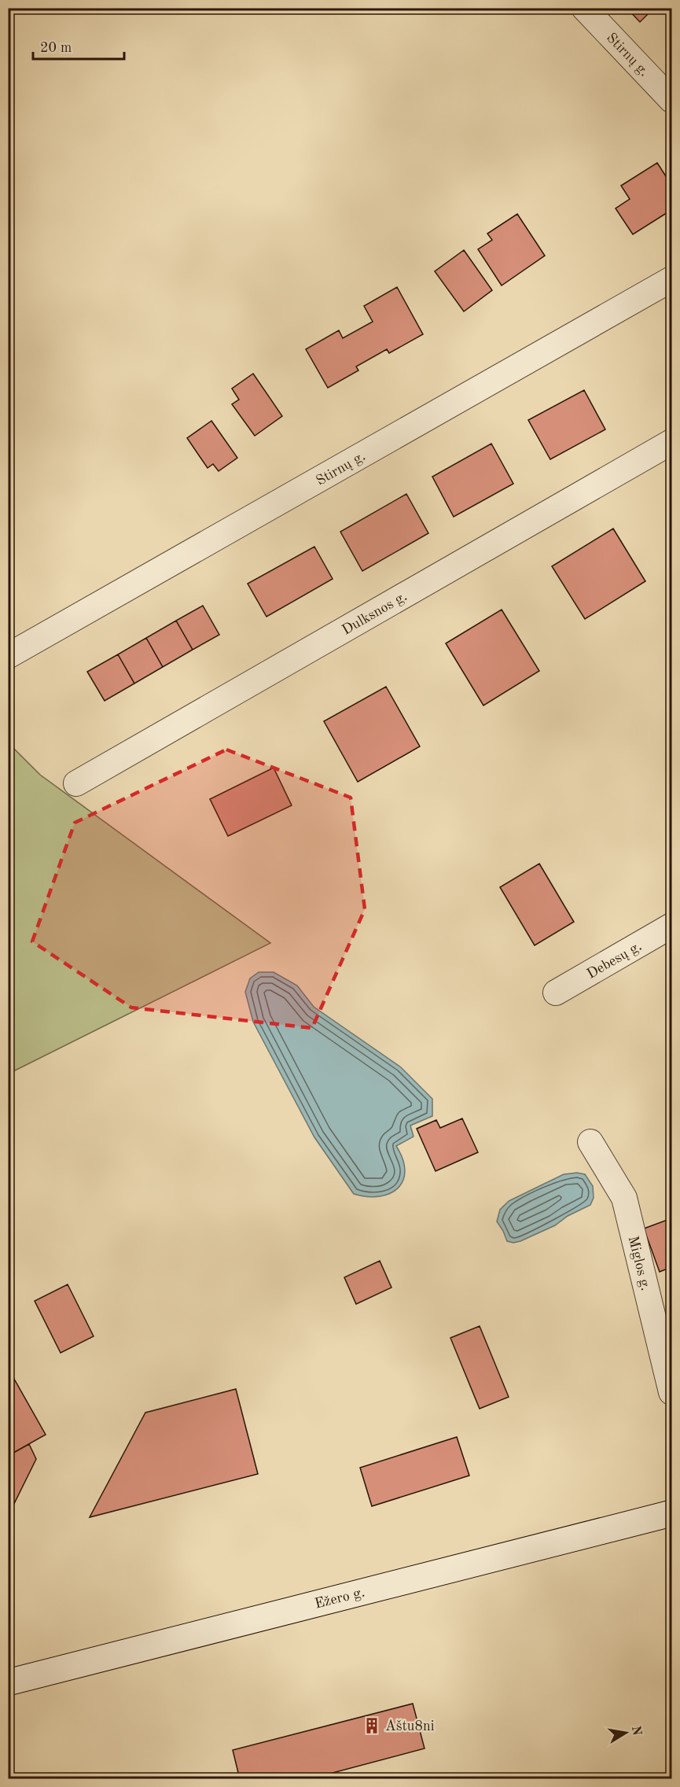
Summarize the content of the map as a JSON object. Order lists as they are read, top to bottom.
{
  "streets": {
    "main road": ["Ežero g."],
    "street": [
      "Stirnų g.",
      "Dulksnos g.",
      "Debesų g.",
      "Miglos g."
    ]
  },
  "places": {
    "building": ["Aštu8ni"]
  },
  "scale_bar": "20 m",
  "north": "right"
}
